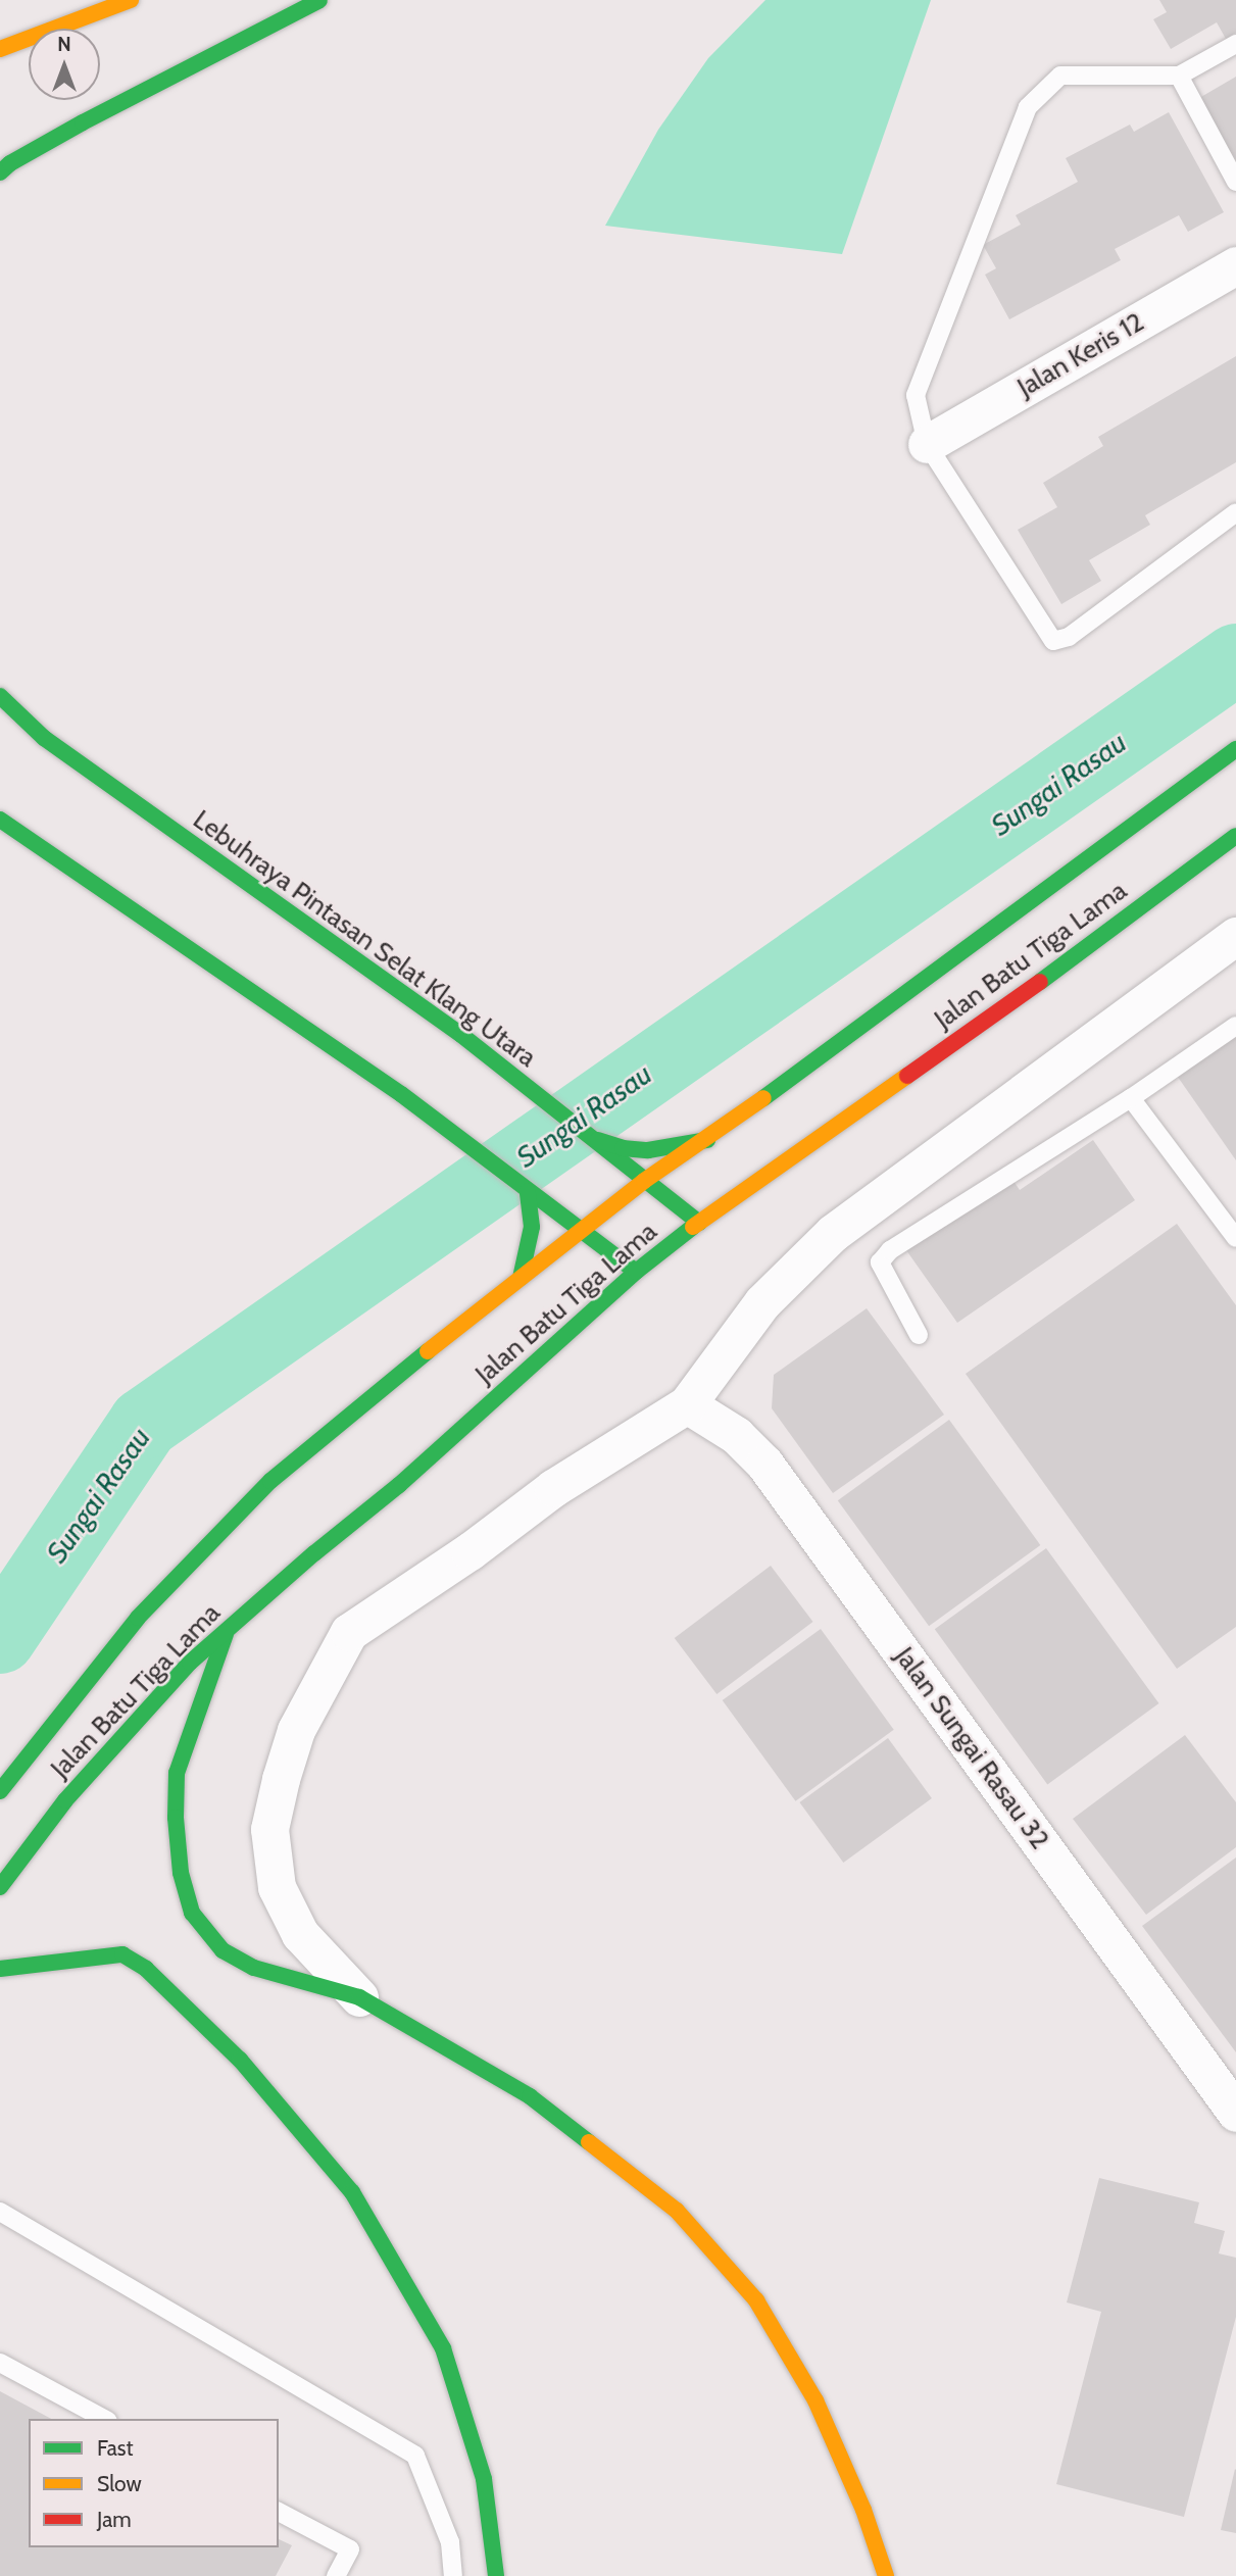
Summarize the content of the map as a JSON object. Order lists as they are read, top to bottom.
{
  "streets": {
    "main road": ["Lebuhraya Pintasan Selat Klang Utara", "Jalan Batu Tiga Lama"],
    "street": ["Jalan Keris 12", "Jalan Sungai Rasau 32"]
  },
  "water": ["Sungai Rasau"],
  "legend": ["Fast", "Slow", "Jam"],
  "north": "top"
}
